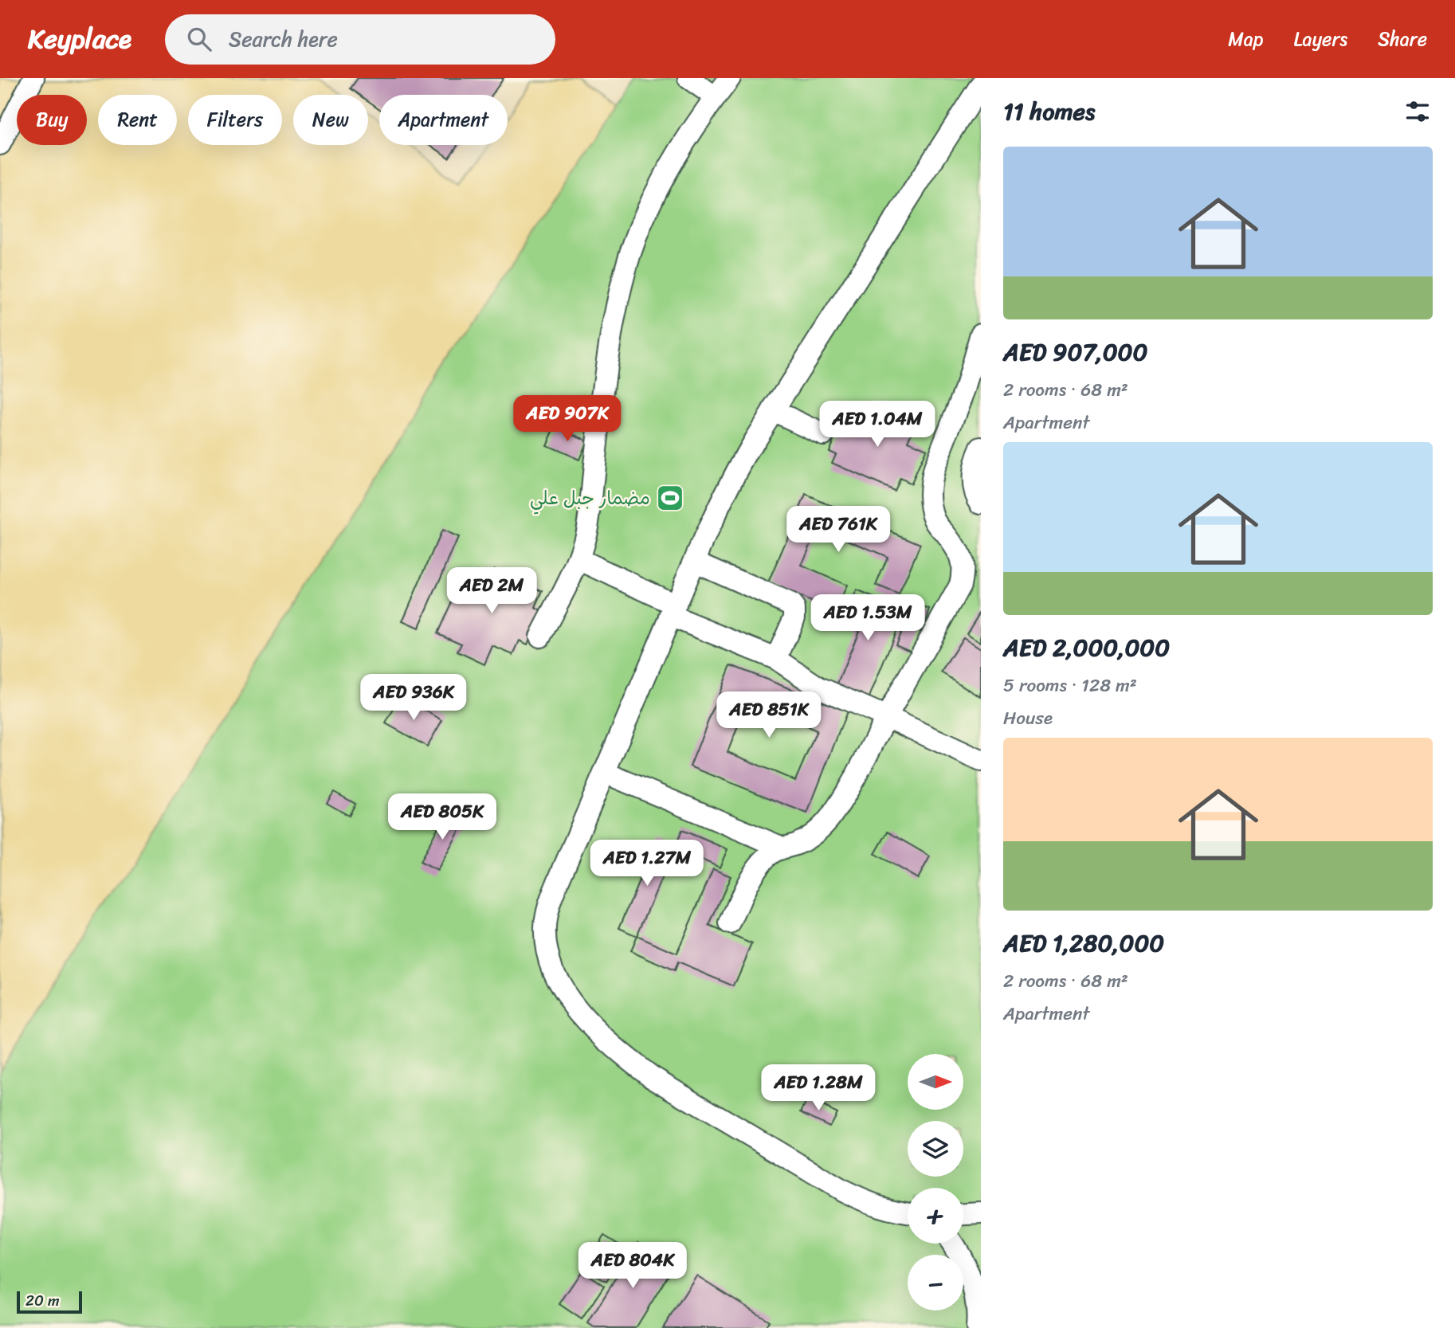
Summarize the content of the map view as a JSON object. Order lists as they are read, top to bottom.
{
  "places": {
    "sports": ["مضمار جبل علي"]
  },
  "scale_bar": "20 m",
  "north": "right",
  "page": {
    "header": "Keyplace",
    "search": "Search here",
    "nav": ["Map", "Layers", "Share"],
    "heading": "11 homes",
    "chip": [
      "Buy",
      "Rent",
      "Filters",
      "New",
      "Apartment"
    ],
    "list": [
      {
        "name": "AED 907,000",
        "note": "2 rooms · 68 m² · Apartment"
      },
      {
        "name": "AED 2,000,000",
        "note": "5 rooms · 128 m² · House"
      },
      {
        "name": "AED 1,280,000",
        "note": "2 rooms · 68 m² · Apartment"
      }
    ],
    "price": [
      "AED 907K",
      "AED 1.04M",
      "AED 761K",
      "AED 2M",
      "AED 1.53M",
      "AED 936K",
      "AED 851K",
      "AED 805K",
      "AED 1.27M",
      "AED 1.28M",
      "AED 804K"
    ],
    "map_buttons": ["+", "−"],
    "scale": "20 m"
  }
}
